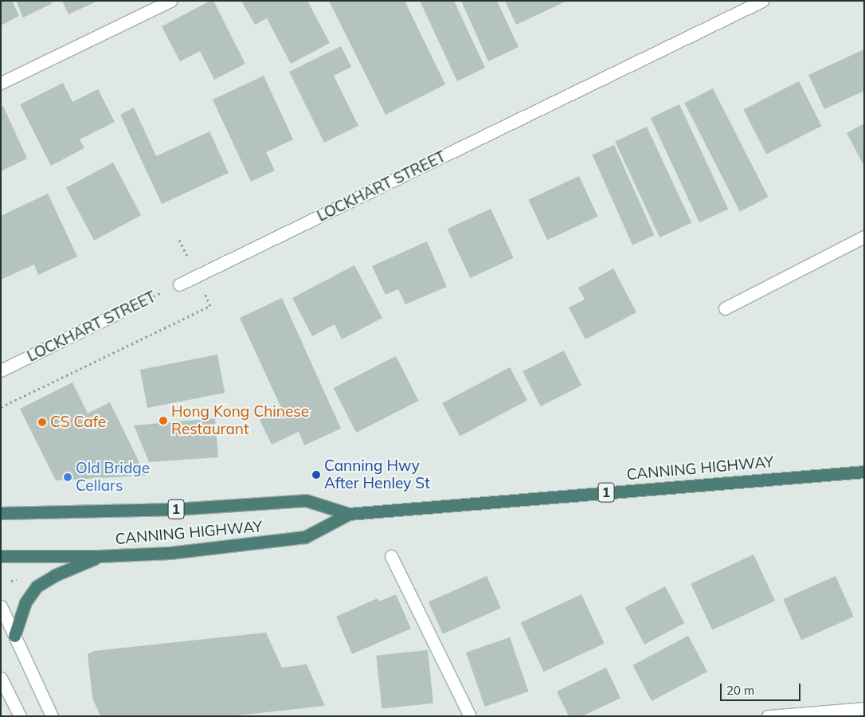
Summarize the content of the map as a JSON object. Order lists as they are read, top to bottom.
{
  "streets": {
    "highway": ["CANNING HIGHWAY", "1"],
    "street": ["LOCKHART STREET"]
  },
  "places": [
    "Hong Kong Chinese Restaurant",
    "CS Cafe",
    "Canning Hwy After Henley St",
    "Old Bridge Cellars"
  ],
  "scale_bar": "20 m"
}
